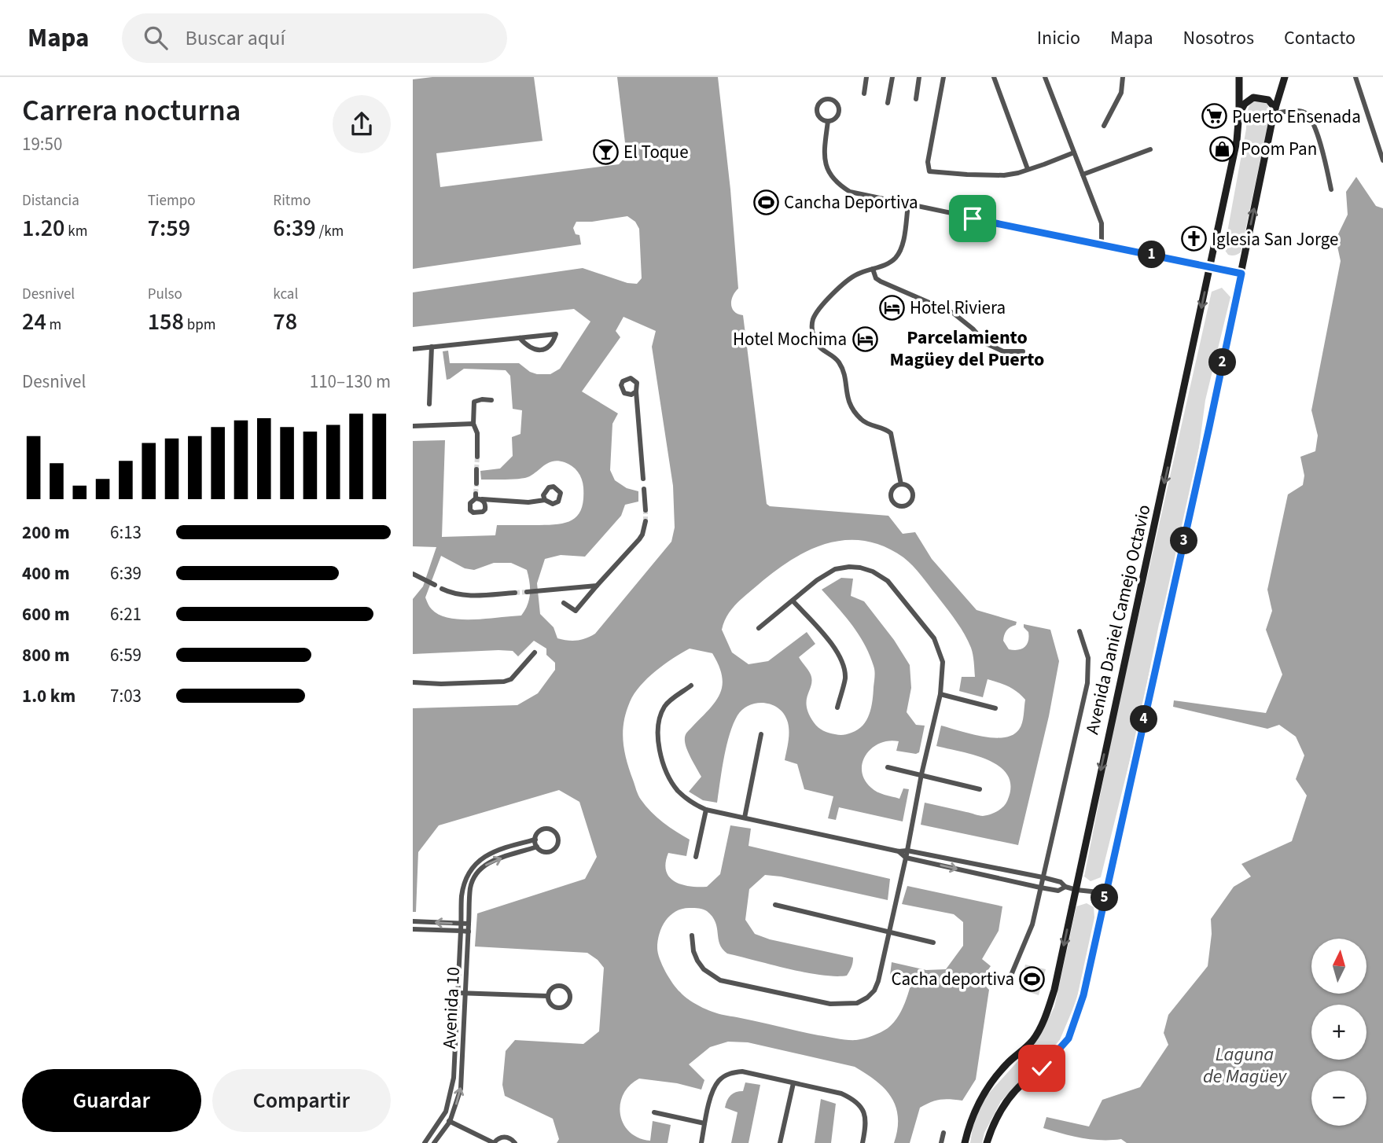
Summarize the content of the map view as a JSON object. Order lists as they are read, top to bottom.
{
  "streets": {
    "main road": ["Avenida Daniel Camejo Octavio"],
    "street": ["Avenida 10"]
  },
  "districts": ["Parcelamiento Magüey del Puerto"],
  "water": ["Laguna de Magüey"],
  "places": {
    "supermarket": ["Puerto Ensenada"],
    "shop": ["Poom Pan"],
    "bar": ["El Toque"],
    "sports": ["Cancha Deportiva", "Cacha deportiva"],
    "church": ["Iglesia San Jorge"],
    "hotel": ["Hotel Riviera", "Hotel Mochima"]
  },
  "north": "top",
  "page": {
    "header": "Mapa",
    "search": "Buscar aquí",
    "nav": [
      "Inicio",
      "Mapa",
      "Nosotros",
      "Contacto"
    ],
    "heading": ["Carrera nocturna", "19:50"],
    "stats": [
      ["Distancia", "1.20 km"],
      ["Tiempo", "7:59"],
      ["Ritmo", "6:39 /km"],
      ["Desnivel", "24 m"],
      ["Pulso", "158 bpm"],
      ["kcal", "78"]
    ],
    "pins": [
      "1",
      "2",
      "3",
      "4",
      "5"
    ],
    "chart": ["Desnivel", "110–130 m"],
    "list": [
      {
        "name": "200 m",
        "note": "6:13"
      },
      {
        "name": "400 m",
        "note": "6:39"
      },
      {
        "name": "600 m",
        "note": "6:21"
      },
      {
        "name": "800 m",
        "note": "6:59"
      },
      {
        "name": "1.0 km",
        "note": "7:03"
      }
    ],
    "map_buttons": ["+", "−"],
    "buttons": ["Guardar", "Compartir"]
  }
}
